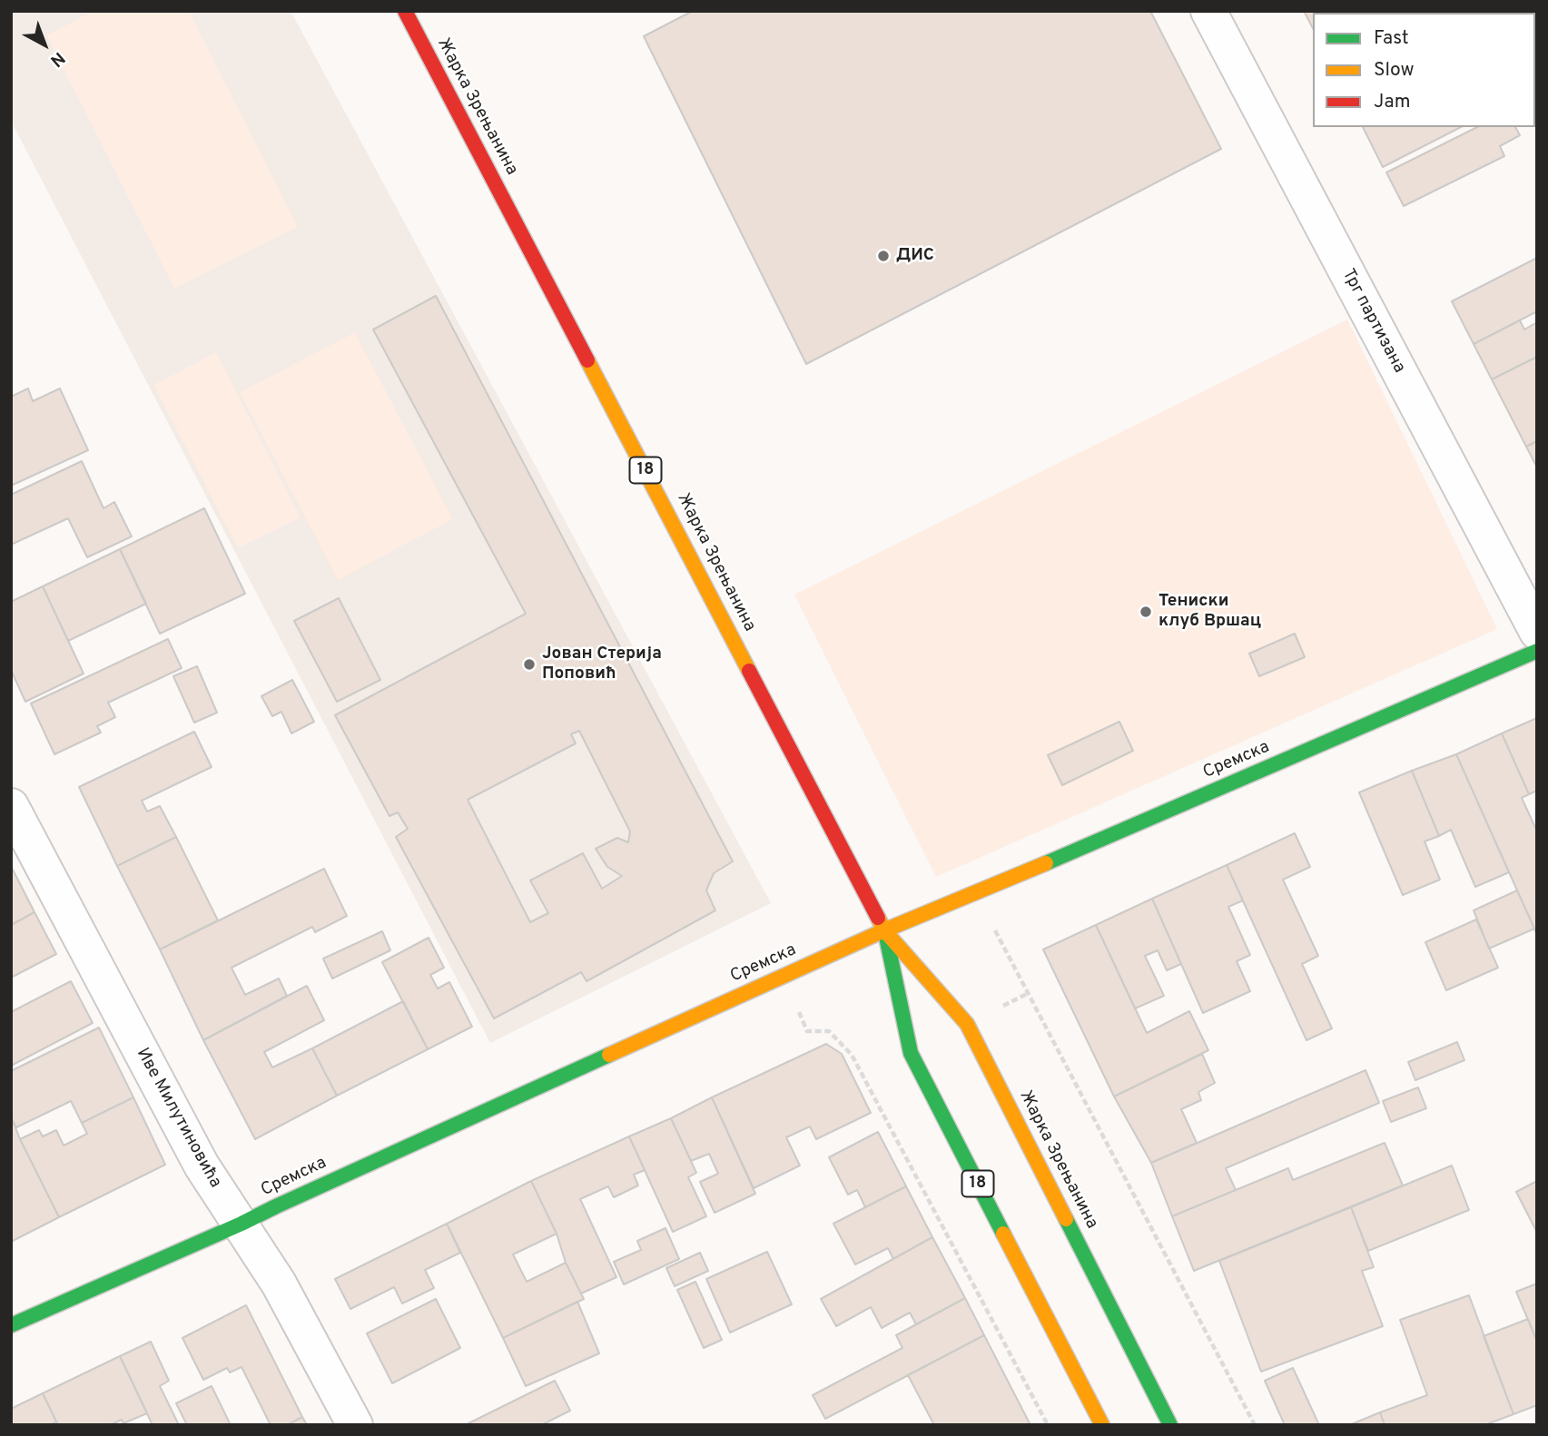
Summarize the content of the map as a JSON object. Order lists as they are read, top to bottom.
{
  "streets": {
    "main road": ["Жарка Зрењанина", "18", "Сремска"],
    "street": ["Трг партизана", "Иве Милутиновића"]
  },
  "crossings": [
    ["Жарка Зрењанина", "Сремска"],
    ["Сремска", "Иве Милутиновића"]
  ],
  "places": ["ДИС", "Тениски клуб Вршац", "Јован Стерија Поповић"],
  "legend": ["Fast", "Slow", "Jam"],
  "north": "bottom right"
}
